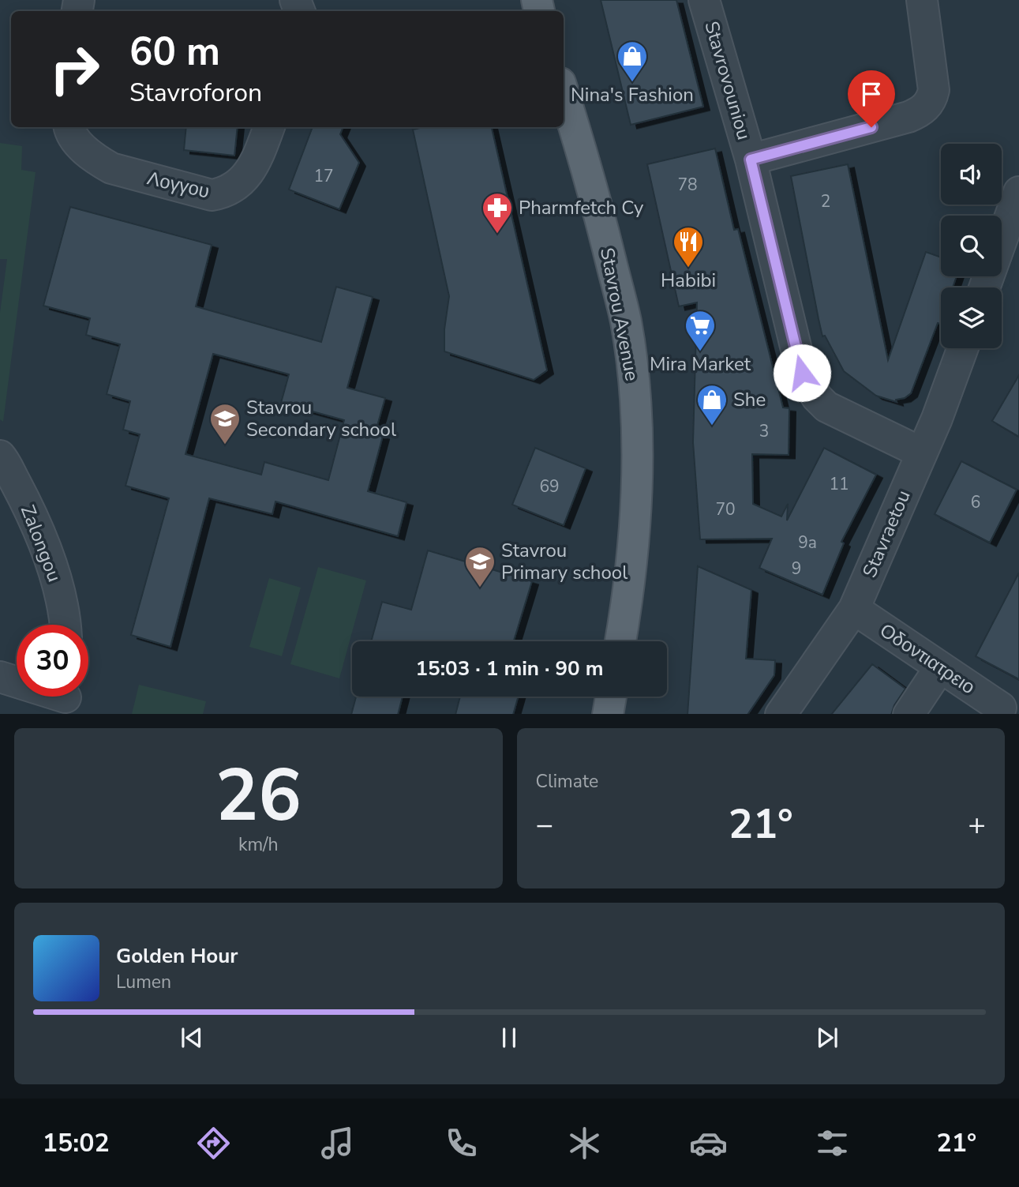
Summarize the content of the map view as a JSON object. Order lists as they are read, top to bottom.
{
  "streets": {
    "main road": ["Stavrou Avenue"],
    "street": [
      "Stavrovouniou",
      "Λογγου",
      "Stavraetou",
      "Zalongou",
      "Οδοντιατρειο"
    ]
  },
  "crossings": [
    ["Stavrovouniou", "Stavraetou"],
    ["Stavraetou", "Οδοντιατρειο"]
  ],
  "places": {
    "shop": ["Nina's Fashion", "She"],
    "pharmacy": ["Pharmfetch Cy"],
    "restaurant": ["Habibi"],
    "supermarket": ["Mira Market"],
    "school or university": ["Stavrou Secondary school", "Stavrou Primary school"]
  },
  "house_numbers": [
    "17",
    "78",
    "2",
    "3",
    "11",
    "69",
    "6",
    "70",
    "9a",
    "9"
  ],
  "page": {
    "turn": ["60 m", "Stavroforon"],
    "limit": "30",
    "trip": "15:03 · 1 min · 90 m",
    "tile": [
      ["26", "km/h"],
      "Climate"
    ],
    "heat": ["−", "21°", "+"],
    "song": ["Golden Hour", "Lumen"],
    "tabs": ["15:02", "21°"]
  }
}
